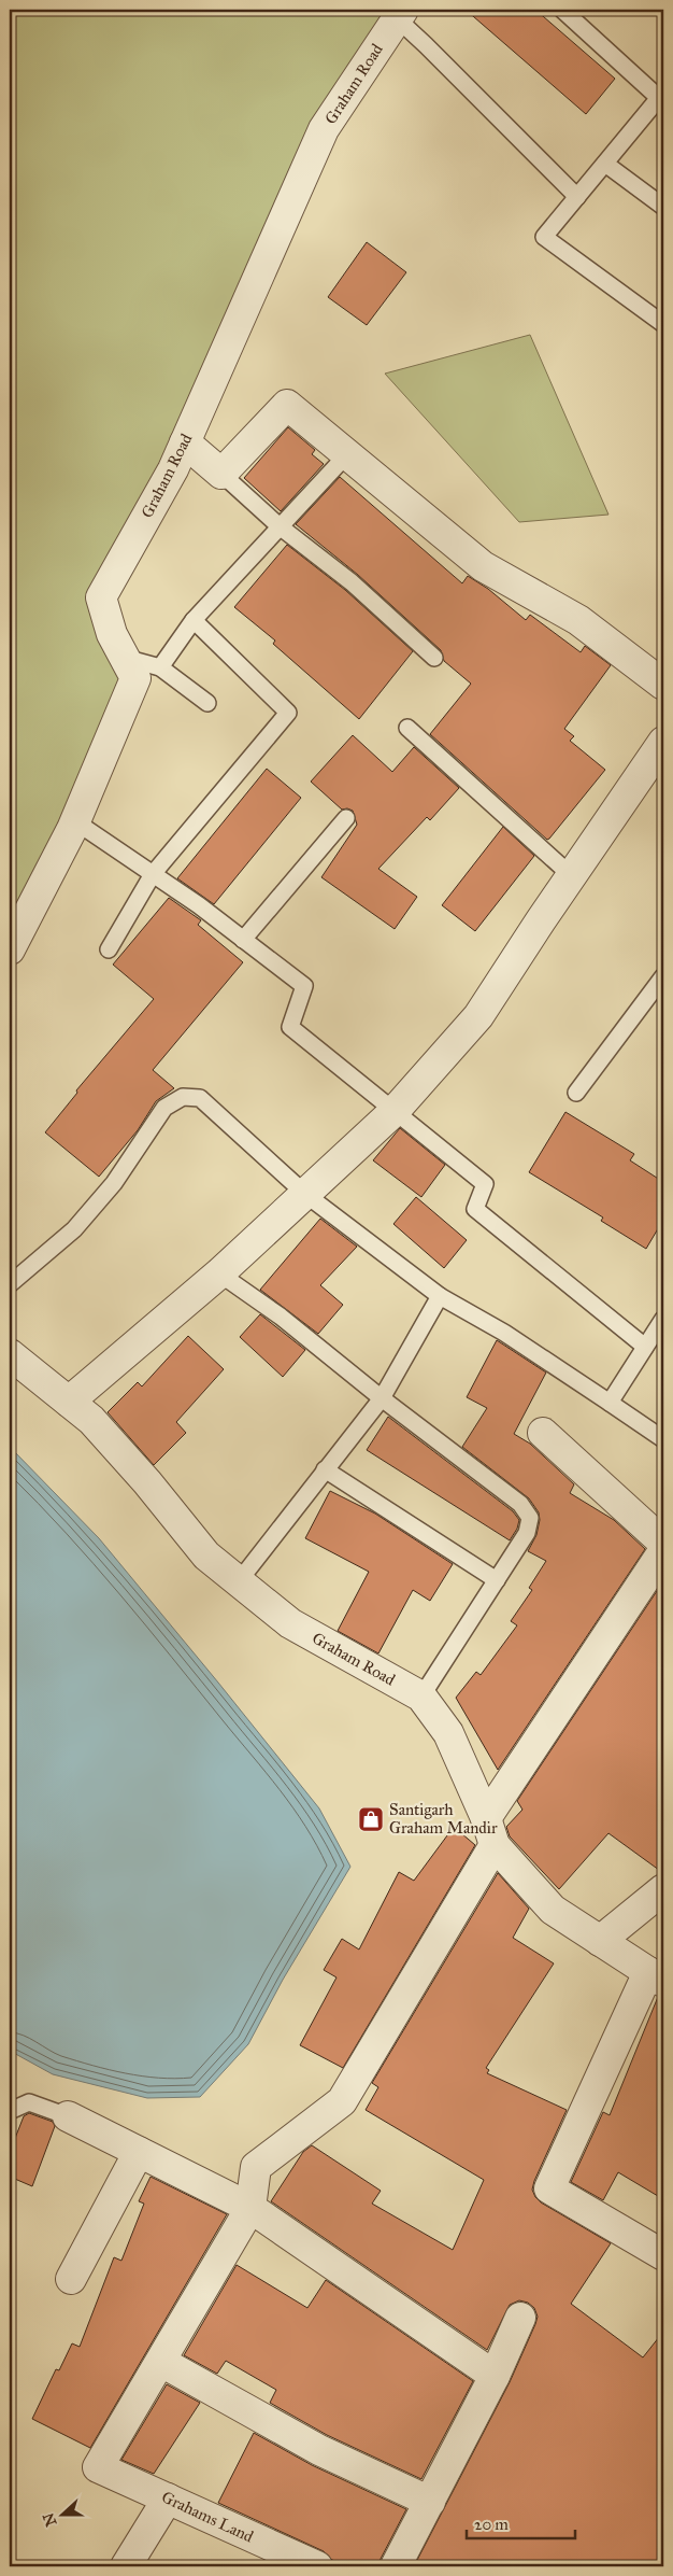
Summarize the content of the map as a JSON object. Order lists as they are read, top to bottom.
{
  "streets": {
    "street": ["Graham Road", "Grahams Land"]
  },
  "places": {
    "shop": ["Santigarh Graham Mandir"]
  },
  "scale_bar": "20 m",
  "north": "left"
}
